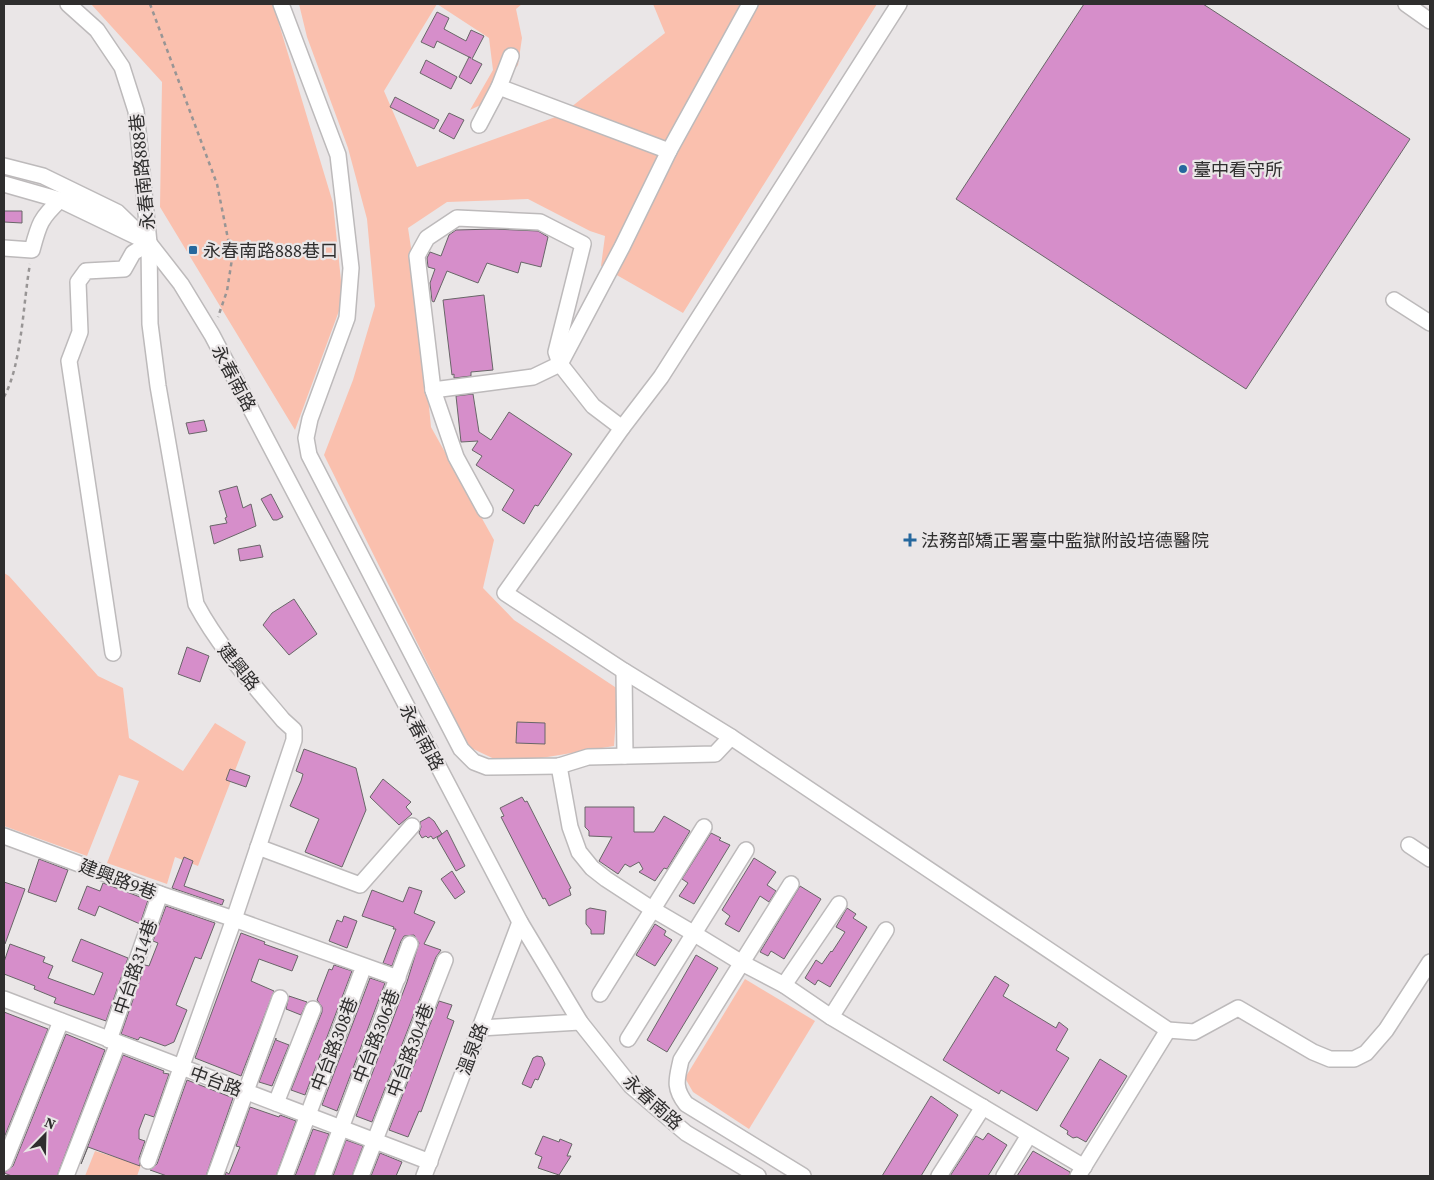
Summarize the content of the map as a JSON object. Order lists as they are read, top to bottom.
{
  "streets": {
    "street": [
      "永春南路888巷",
      "永春南路",
      "建興路",
      "建興路9巷",
      "中台路314巷",
      "中台路306巷",
      "中台路308巷",
      "溫泉路",
      "中台路304巷",
      "中台路"
    ]
  },
  "crossings": [
    ["永春南路888巷", "永春南路"],
    ["永春南路888巷", "建興路"],
    ["永春南路", "建興路"],
    ["永春南路", "溫泉路"],
    ["建興路", "建興路9巷"],
    ["建興路", "中台路"],
    ["建興路9巷", "中台路314巷"],
    ["建興路9巷", "中台路306巷"],
    ["中台路314巷", "中台路"],
    ["中台路306巷", "中台路"],
    ["中台路308巷", "中台路"],
    ["溫泉路", "中台路"],
    ["中台路304巷", "中台路"]
  ],
  "places": {
    "other": ["臺中看守所"],
    "transit": ["永春南路888巷口"],
    "health": ["法務部矯正署臺中監獄附設培德醫院"]
  },
  "north": "top right"
}
